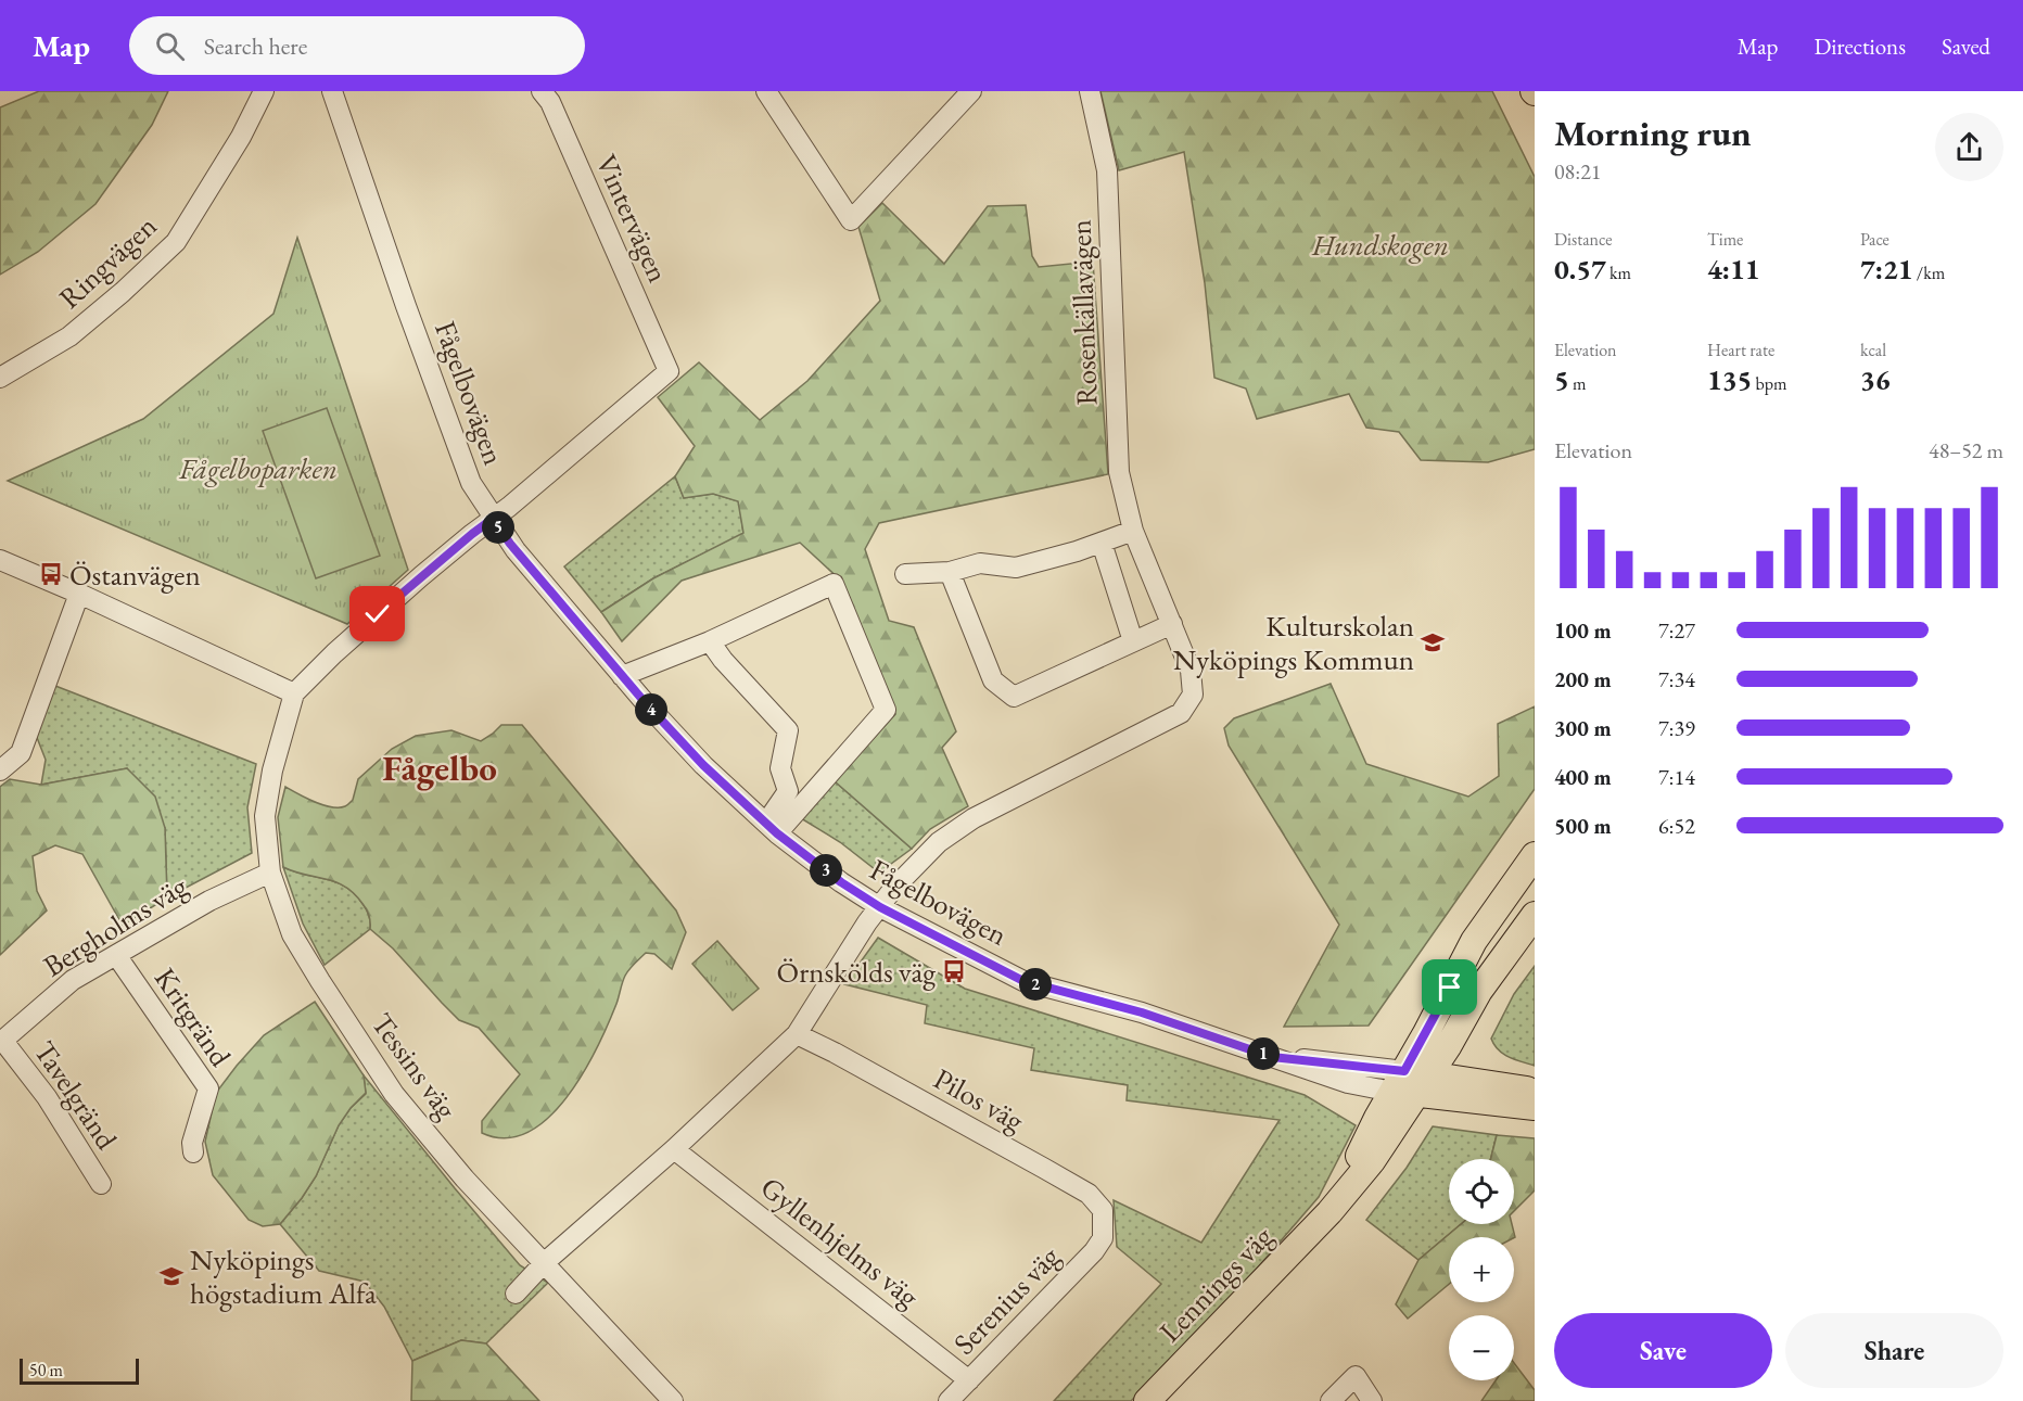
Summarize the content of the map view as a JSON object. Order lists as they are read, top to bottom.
{
  "streets": {
    "main road": ["Lennings väg"],
    "street": [
      "Vintervägen",
      "Ringvägen",
      "Rosenkällavägen",
      "Fågelbovägen",
      "Bergholms väg",
      "Kritgränd",
      "Tessins väg",
      "Tavelgränd",
      "Pilos väg",
      "Gyllenhjelms väg",
      "Serenius väg"
    ]
  },
  "crossings": [
    ["Vintervägen", "Fågelbovägen"],
    ["Rosenkällavägen", "Fågelbovägen"],
    ["Fågelbovägen", "Lennings väg"],
    ["Bergholms väg", "Kritgränd"],
    ["Bergholms väg", "Tessins väg"],
    ["Bergholms väg", "Tavelgränd"],
    ["Pilos väg", "Serenius väg"],
    ["Gyllenhjelms väg", "Serenius väg"]
  ],
  "districts": ["Fågelbo"],
  "parks": ["Hundskogen", "Fågelboparken"],
  "places": {
    "bus stop": ["Östanvägen", "Örnskölds väg"],
    "school or university": ["Kulturskolan Nyköpings Kommun", "Nyköpings högstadium Alfa"]
  },
  "scale_bar": "50 m",
  "page": {
    "header": "Map",
    "search": "Search here",
    "nav": ["Map", "Directions", "Saved"],
    "heading": ["Morning run", "08:21"],
    "stats": [
      ["Distance", "0.57 km"],
      ["Time", "4:11"],
      ["Pace", "7:21 /km"],
      ["Elevation", "5 m"],
      ["Heart rate", "135 bpm"],
      ["kcal", "36"]
    ],
    "chart": ["Elevation", "48–52 m"],
    "pins": [
      "5",
      "4",
      "3",
      "2",
      "1"
    ],
    "list": [
      {
        "name": "100 m",
        "note": "7:27"
      },
      {
        "name": "200 m",
        "note": "7:34"
      },
      {
        "name": "300 m",
        "note": "7:39"
      },
      {
        "name": "400 m",
        "note": "7:14"
      },
      {
        "name": "500 m",
        "note": "6:52"
      }
    ],
    "map_buttons": ["+", "−"],
    "buttons": ["Save", "Share"],
    "scale": "50 m"
  }
}
